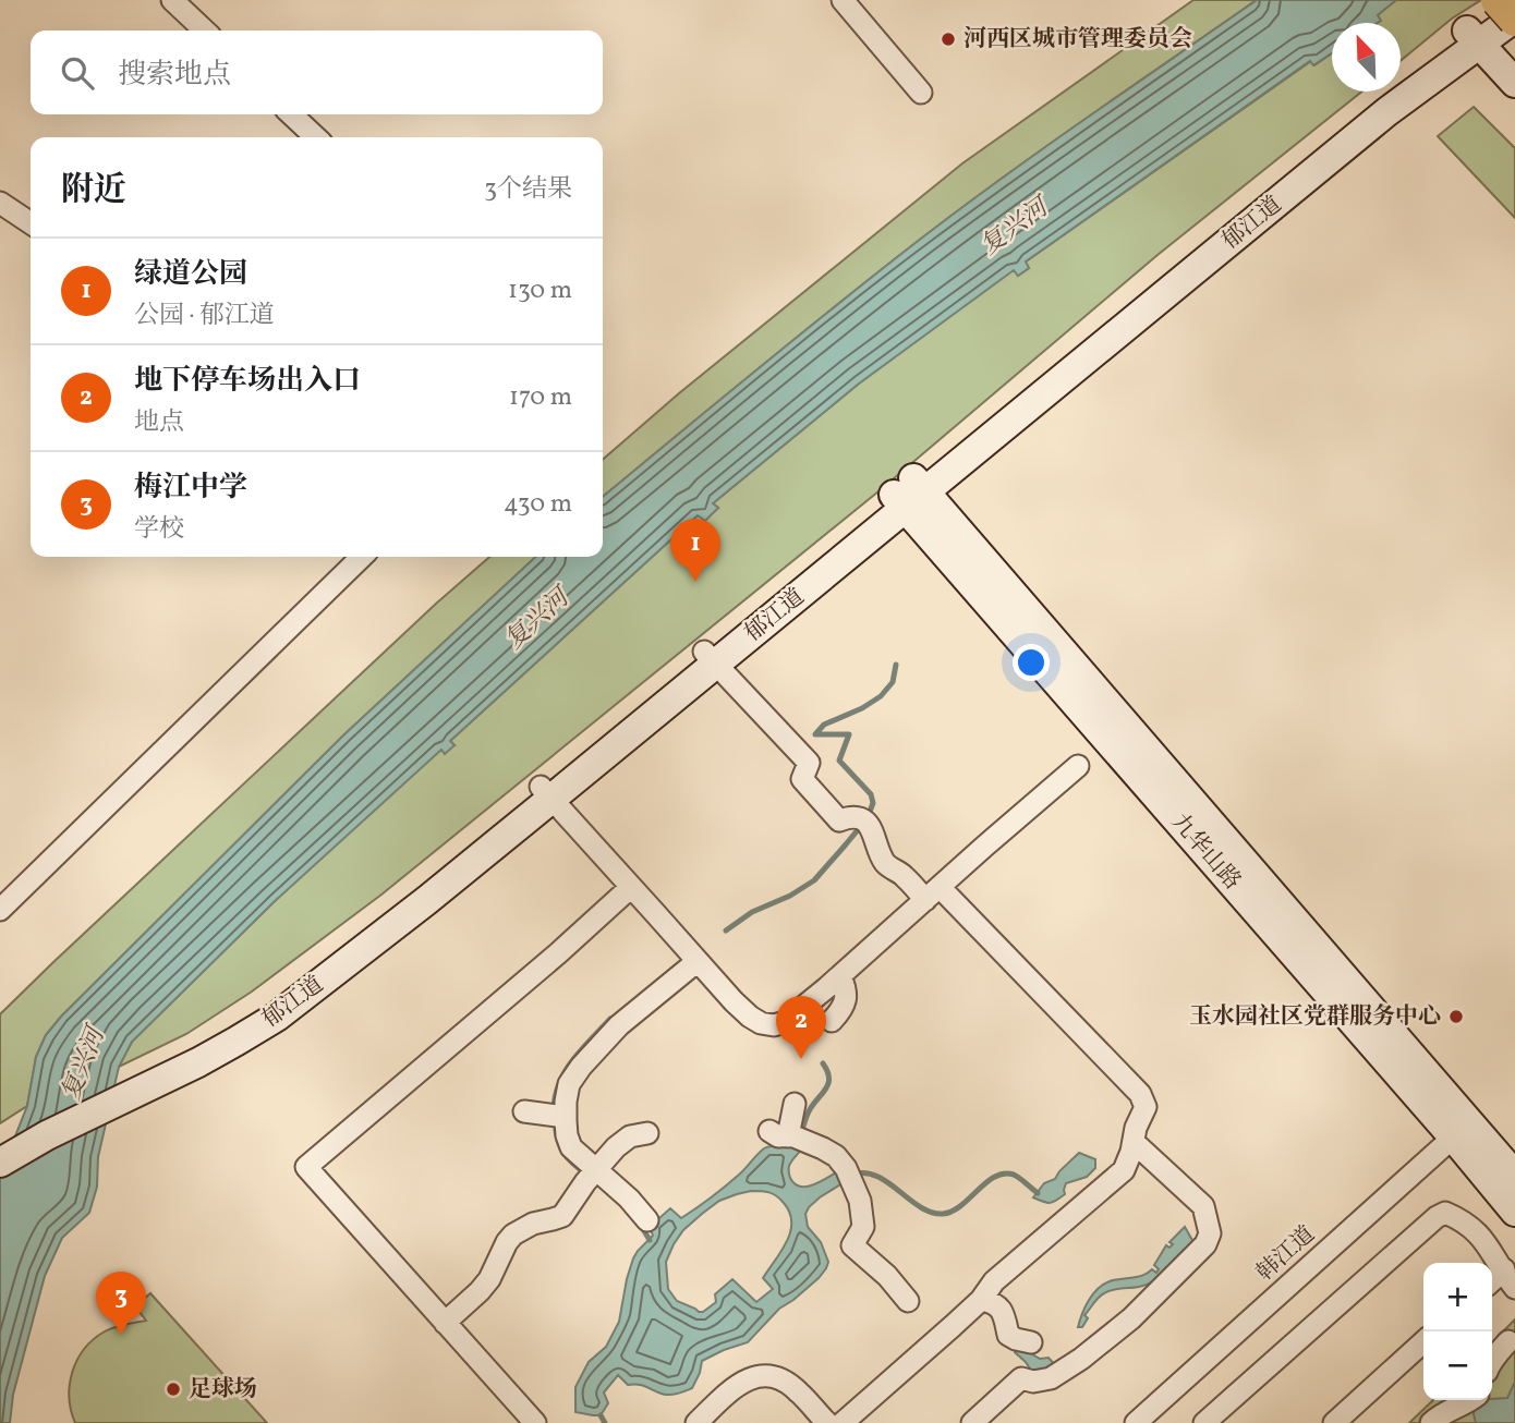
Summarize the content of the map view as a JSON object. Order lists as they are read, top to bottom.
{
  "streets": {
    "main road": ["郁江道", "九华山路"],
    "street": ["韩江道"]
  },
  "crossings": [
    ["郁江道", "九华山路"],
    ["九华山路", "韩江道"]
  ],
  "water": ["复兴河"],
  "places": ["河西区城市管理委员会", "玉水园社区党群服务中心", "足球场"],
  "north": "top left",
  "page": {
    "search": "搜索地点",
    "heading": ["附近", "3个结果"],
    "list": [
      {
        "mark": "1",
        "name": "绿道公园",
        "note": "公园 · 郁江道",
        "value": "130 m"
      },
      {
        "mark": "2",
        "name": "地下停车场出入口",
        "note": "地点",
        "value": "170 m"
      },
      {
        "mark": "3",
        "name": "梅江中学",
        "note": "学校",
        "value": "430 m"
      }
    ],
    "pins": ["1", "2", "3"],
    "map_buttons": ["+", "−"]
  }
}
